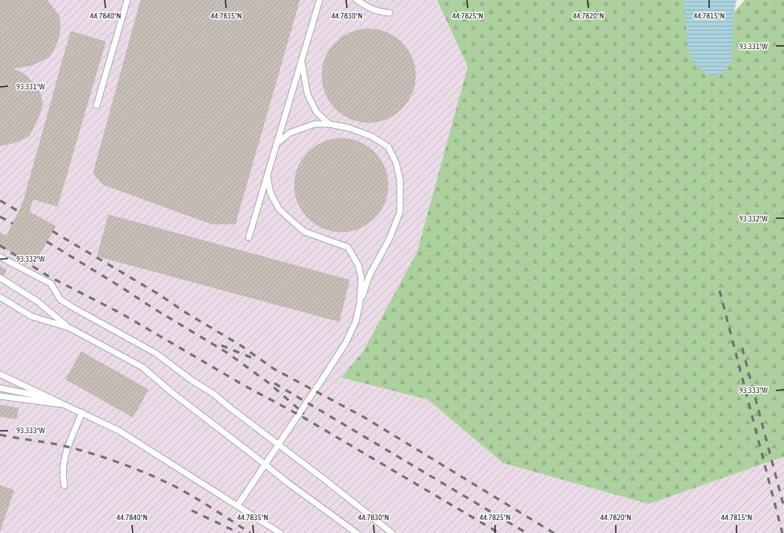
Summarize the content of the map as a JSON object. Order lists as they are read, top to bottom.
{
  "coordinates": [
    "44.7840°N",
    "44.7835°N",
    "44.7830°N",
    "44.7825°N",
    "44.7820°N",
    "44.7815°N",
    "93.331°W",
    "93.332°W",
    "93.333°W"
  ]
}
